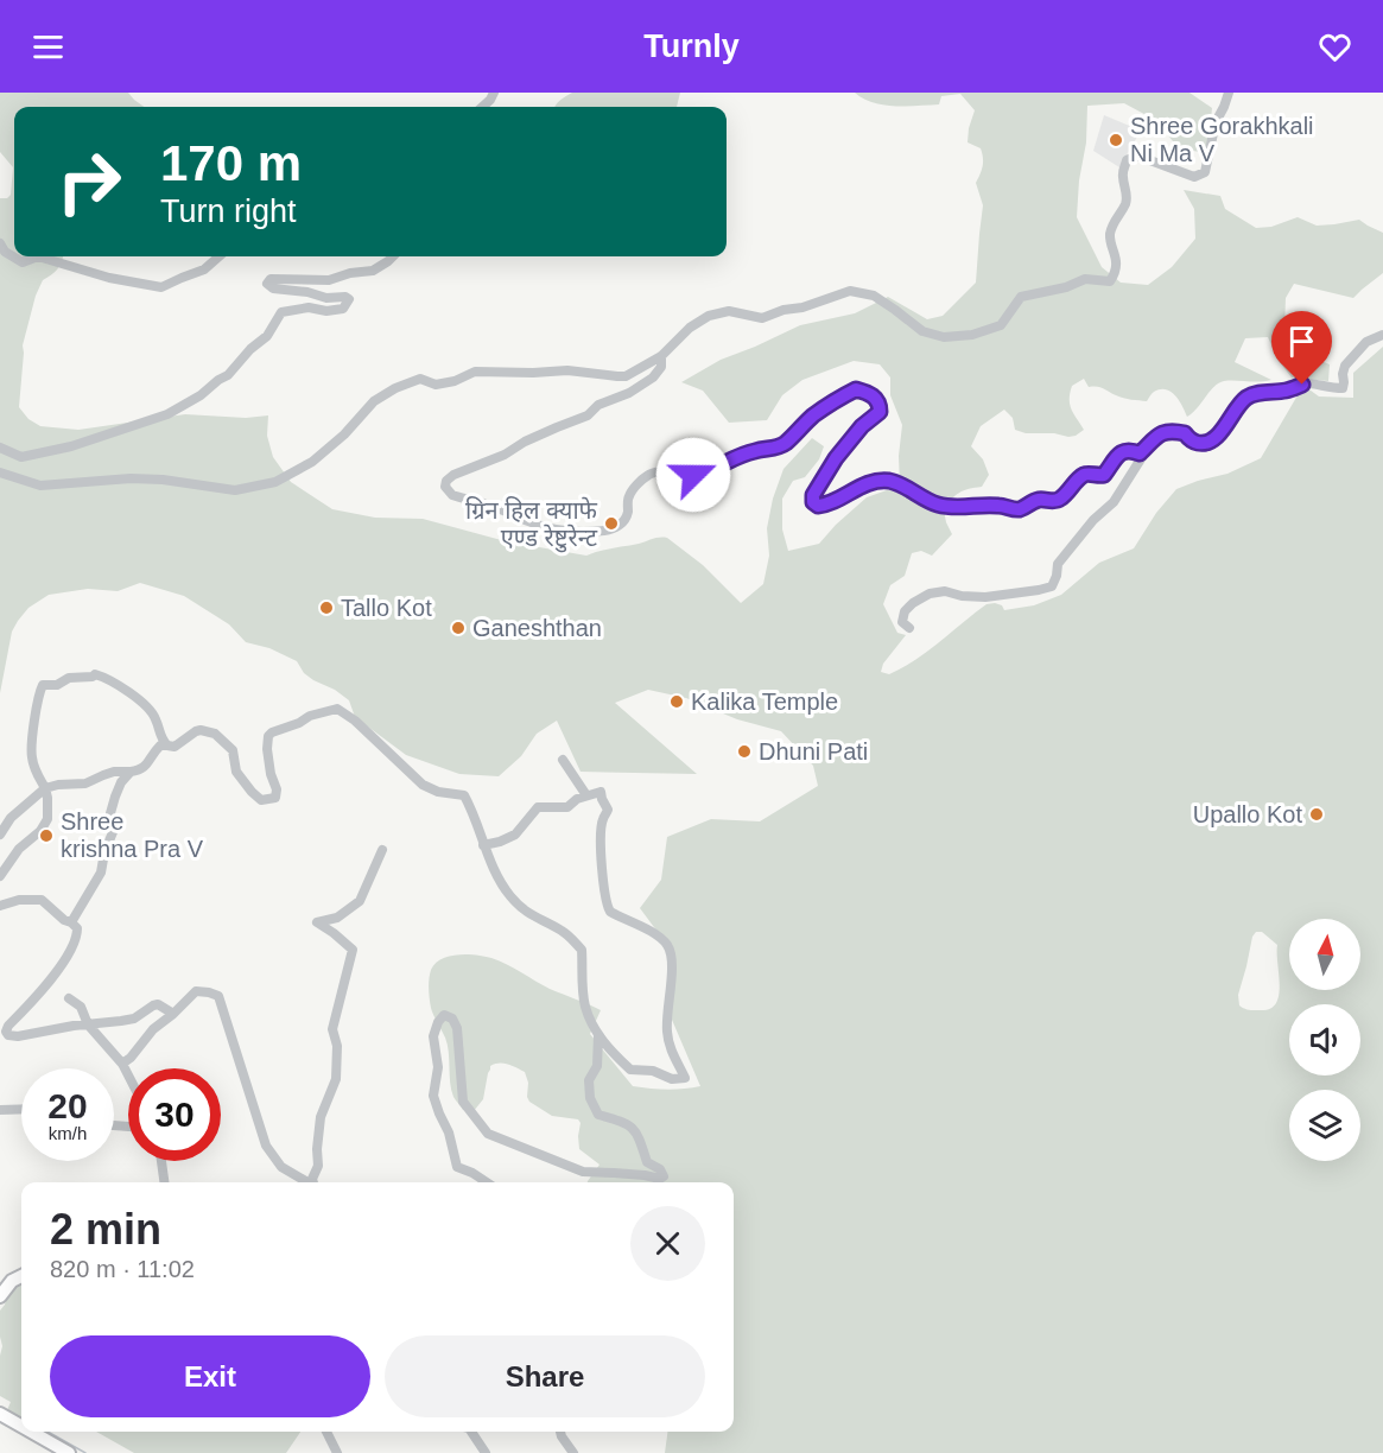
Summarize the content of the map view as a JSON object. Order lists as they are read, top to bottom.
{
  "places": [
    "Shree Gorakhkali Ni Ma V",
    "ग्रिन हिल क्याफे एण्ड रेष्टुरेन्ट",
    "Tallo Kot",
    "Ganeshthan",
    "Kalika Temple",
    "Dhuni Pati",
    "Upallo Kot",
    "Shree krishna Pra V"
  ],
  "north": "top",
  "page": {
    "header": "Turnly",
    "turn": ["170 m", "Turn right"],
    "speed": "20 km/h",
    "limit": "30",
    "heading": ["2 min", "820 m · 11:02"],
    "buttons": ["Exit", "Share"]
  }
}
